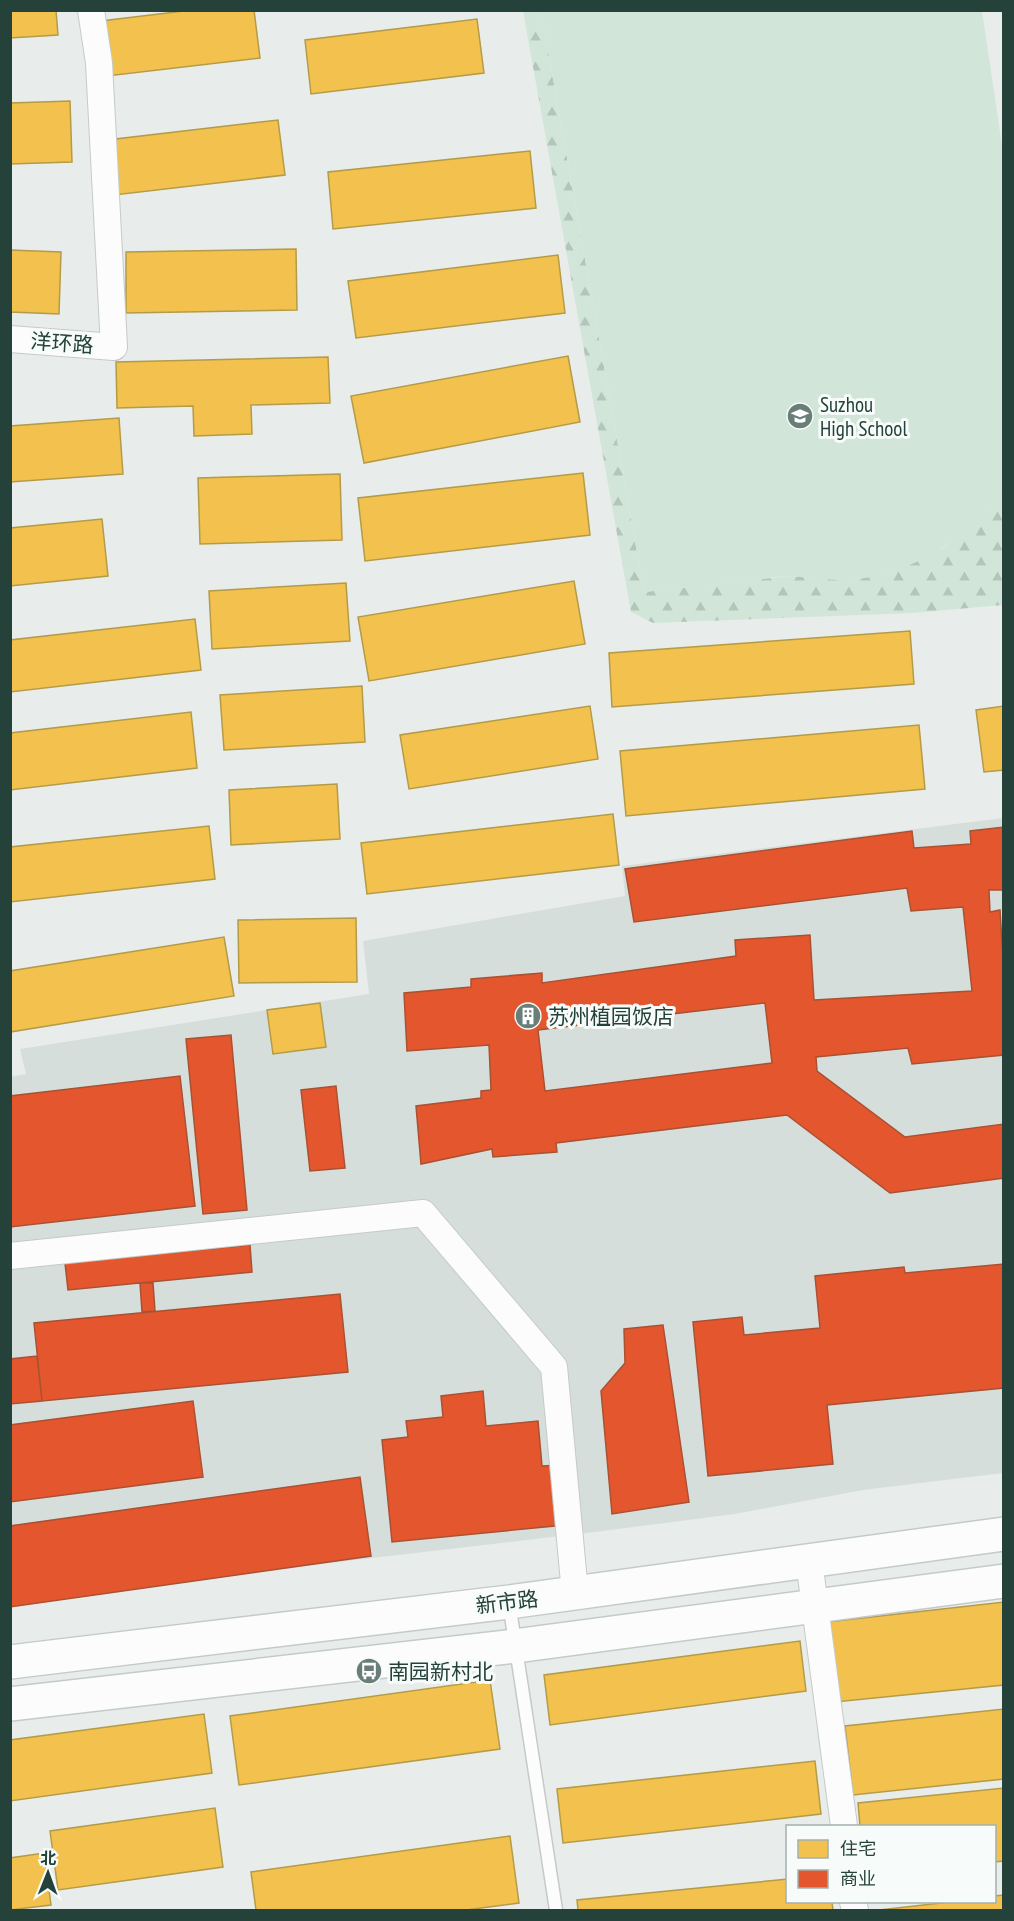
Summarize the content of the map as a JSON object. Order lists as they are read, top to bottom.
{
  "streets": {
    "main road": ["新市路"],
    "street": ["洋环路"]
  },
  "places": {
    "school or university": ["Suzhou High School"],
    "building": ["苏州植园饭店"],
    "bus stop": ["南园新村北"]
  },
  "legend": ["住宅", "商业"],
  "north": "top"
}
